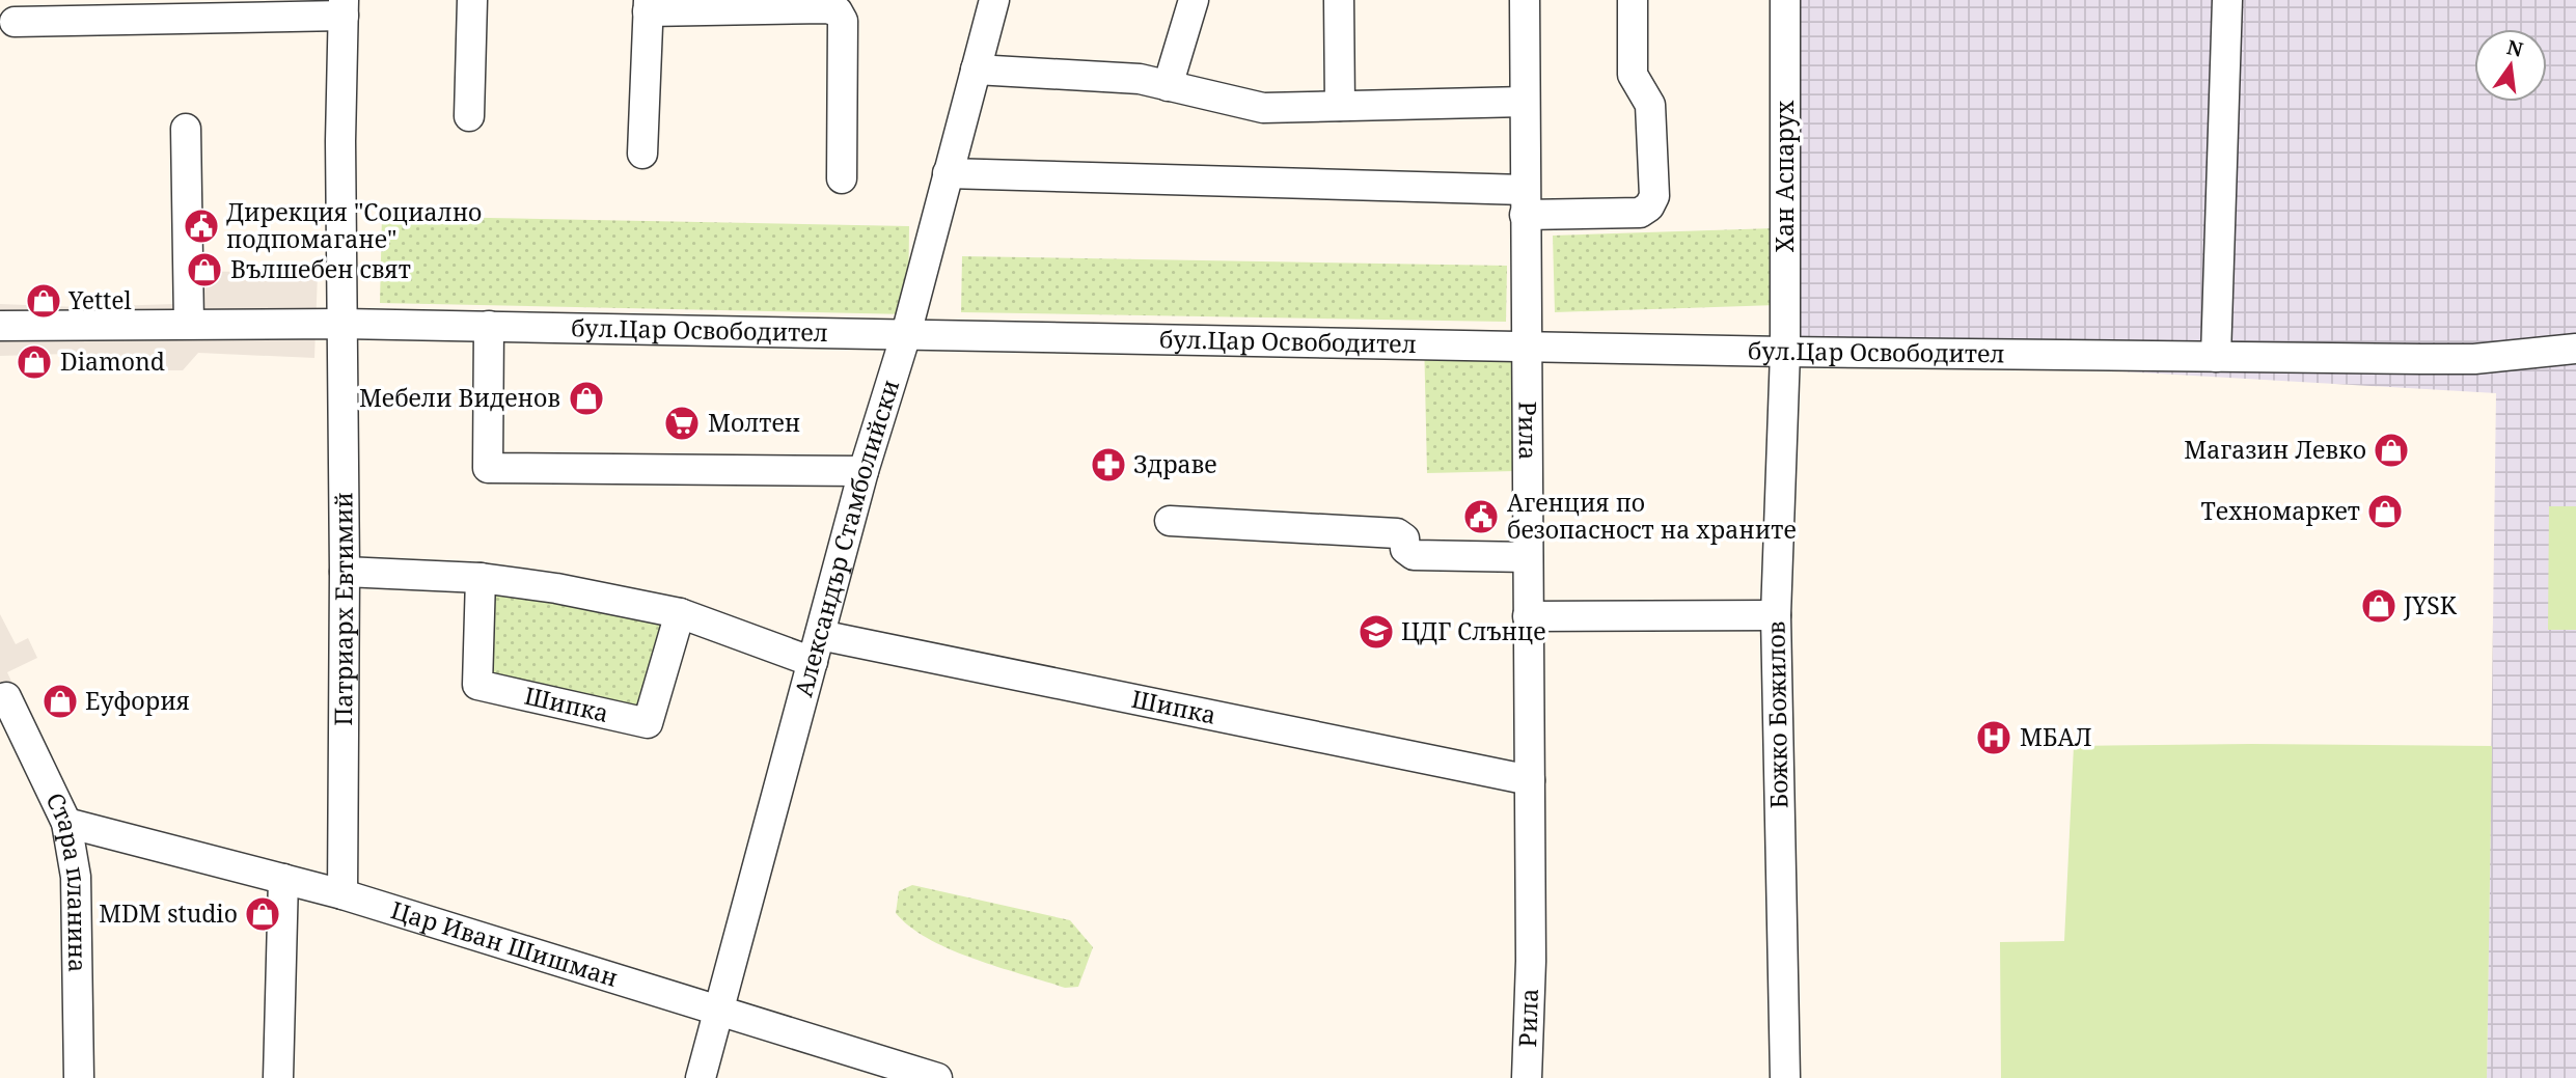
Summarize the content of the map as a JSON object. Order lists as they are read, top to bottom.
{
  "streets": {
    "street": [
      "Хан Аспарух",
      "бул.Цар Освободител",
      "Рила",
      "Александър Стамболийски",
      "Патриарх Евтимий",
      "Шипка",
      "Божко Божилов",
      "Стара планина",
      "Цар Иван Шишман"
    ]
  },
  "crossings": [
    ["Хан Аспарух", "бул.Цар Освободител"],
    ["Хан Аспарух", "Божко Божилов"],
    ["бул.Цар Освободител", "Рила"],
    ["бул.Цар Освободител", "Александър Стамболийски"],
    ["бул.Цар Освободител", "Патриарх Евтимий"],
    ["бул.Цар Освободител", "Божко Божилов"],
    ["Рила", "Шипка"],
    ["Александър Стамболийски", "Шипка"],
    ["Александър Стамболийски", "Цар Иван Шишман"],
    ["Патриарх Евтимий", "Шипка"],
    ["Патриарх Евтимий", "Цар Иван Шишман"],
    ["Стара планина", "Цар Иван Шишман"]
  ],
  "places": {
    "public building": ["Дирекция \"Социално подпомагане\"", "Агенция по безопасност на храните"],
    "shop": [
      "Вълшебен свят",
      "Yettel",
      "Diamond",
      "Мебели Виденов",
      "Магазин Левко",
      "Техномаркет",
      "JYSK",
      "Еуфория",
      "MDM studio"
    ],
    "supermarket": ["Молтен"],
    "pharmacy": ["Здраве"],
    "school or university": ["ЦДГ Слънце"],
    "hospital": ["МБАЛ"]
  },
  "north": "top"
}
